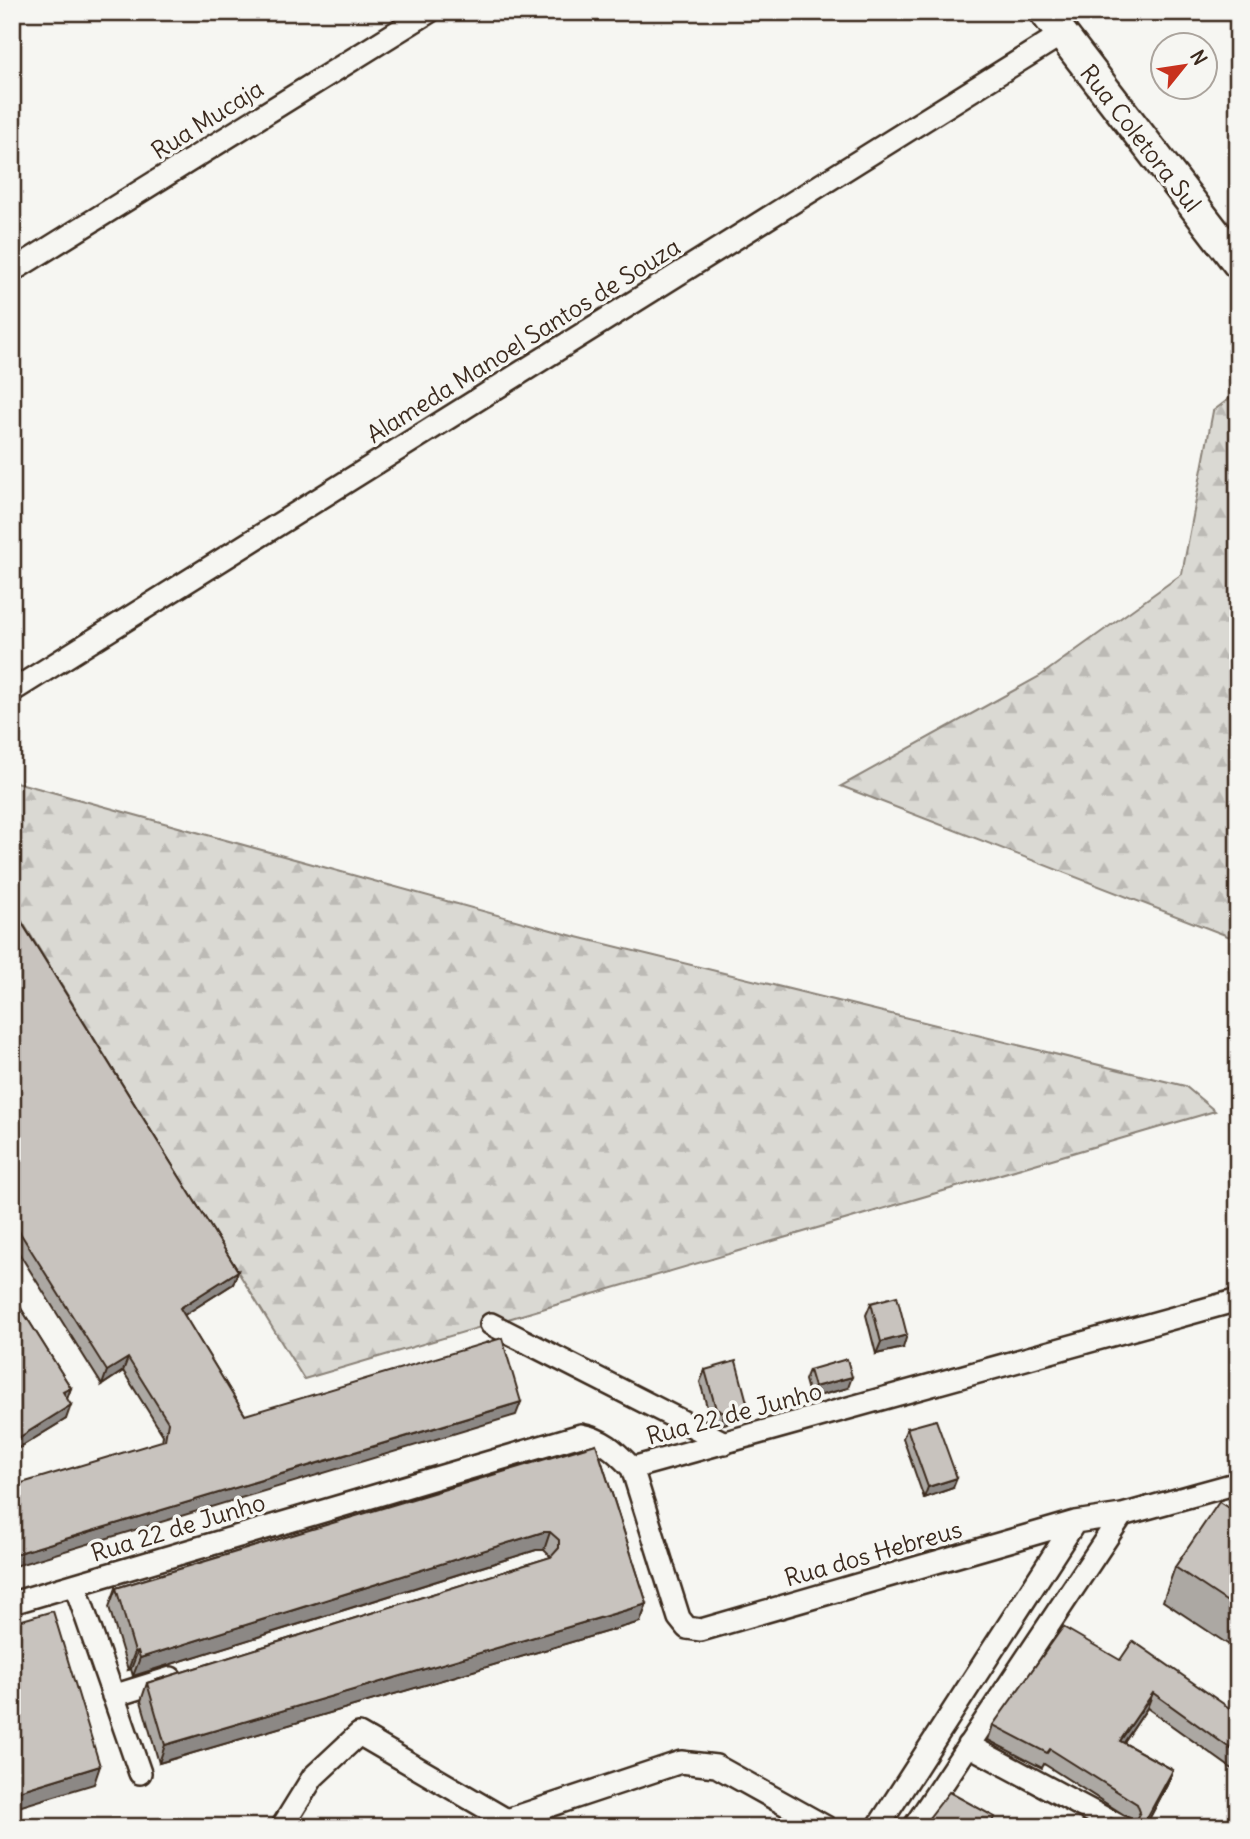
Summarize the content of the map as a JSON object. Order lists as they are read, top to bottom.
{
  "streets": {
    "street": [
      "Rua Mucaja",
      "Rua Coletora Sul",
      "Alameda Manoel Santos de Souza",
      "Rua 22 de Junho",
      "Rua dos Hebreus"
    ]
  },
  "crossings": [
    ["Rua Coletora Sul", "Alameda Manoel Santos de Souza"],
    ["Rua 22 de Junho", "Rua dos Hebreus"]
  ],
  "north": "top right"
}
